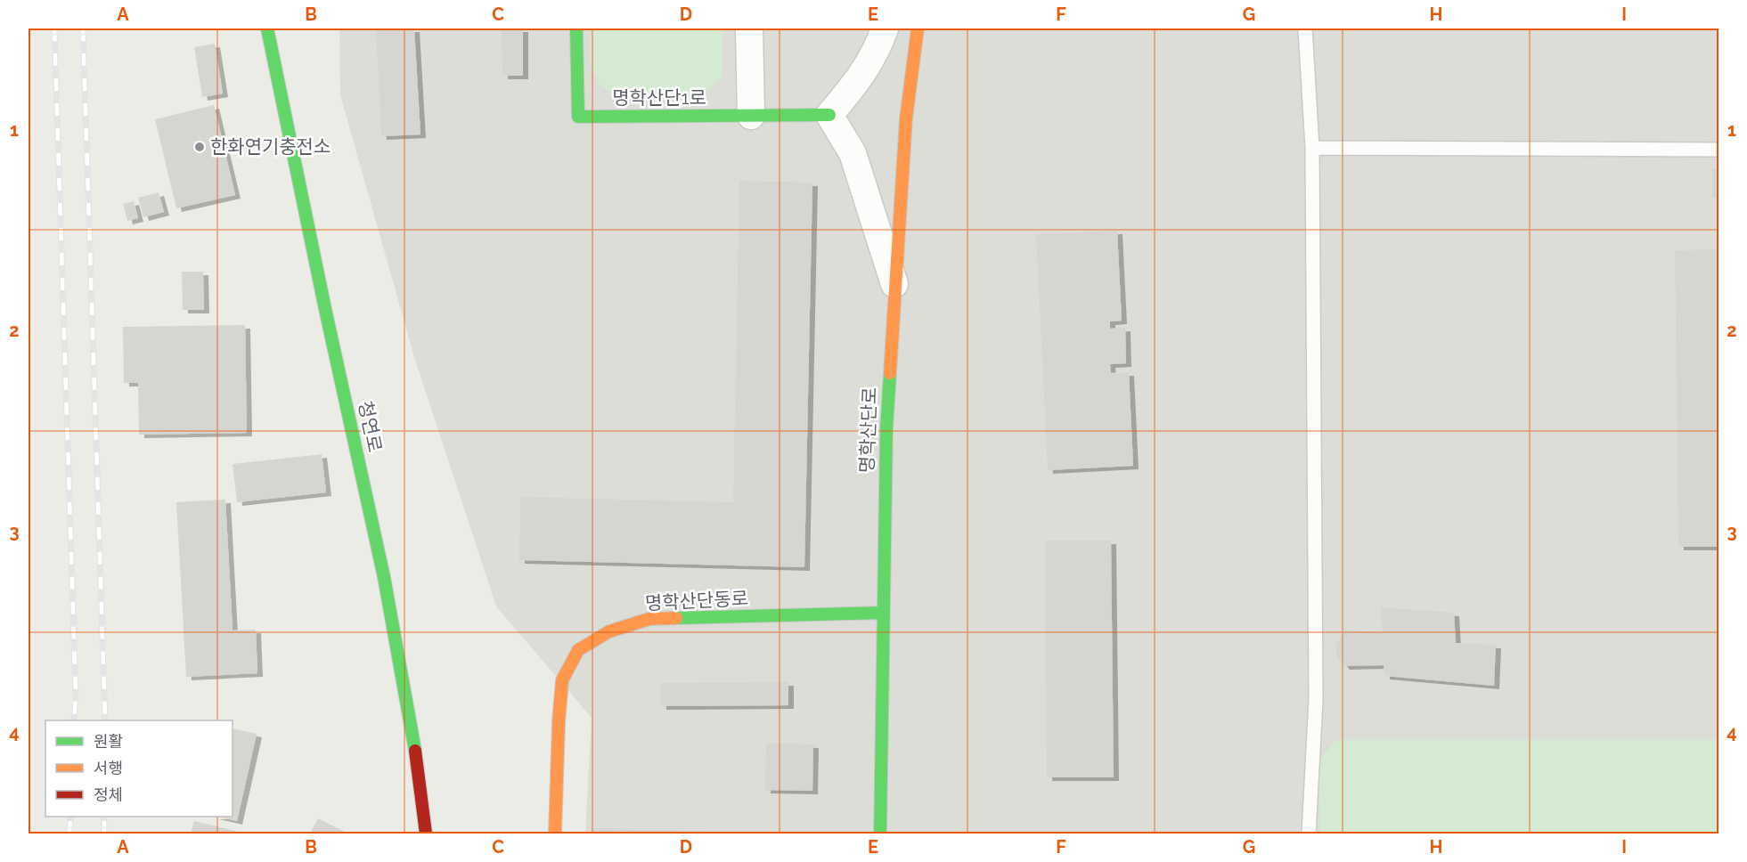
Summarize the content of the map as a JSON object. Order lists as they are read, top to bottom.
{
  "streets": {
    "street": [
      "명학산단1로",
      "청연로",
      "명학산단로",
      "명학산단동로"
    ]
  },
  "crossings": [
    ["명학산단로", "명학산단동로"]
  ],
  "places": ["한화연기충전소"],
  "legend": ["원활", "서행", "정체"],
  "grid": {
    "columns": [
      "A",
      "B",
      "C",
      "D",
      "E",
      "F",
      "G",
      "H",
      "I"
    ],
    "rows": [
      "1",
      "2",
      "3",
      "4"
    ]
  }
}
